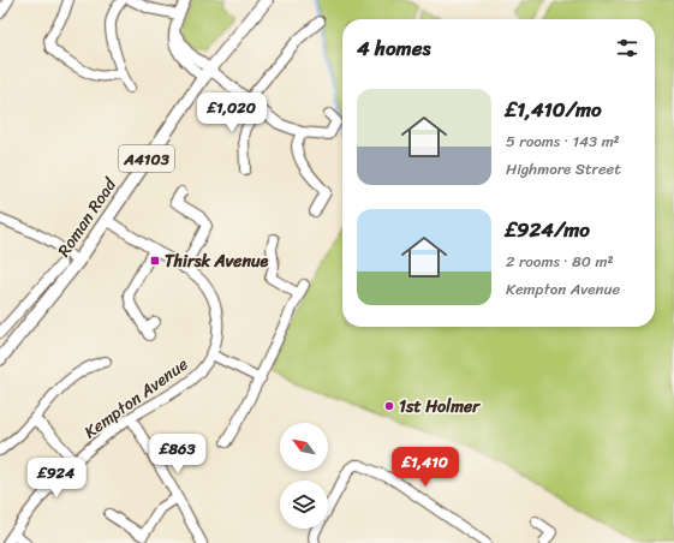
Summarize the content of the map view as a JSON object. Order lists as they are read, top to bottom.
{
  "streets": {
    "main road": ["A4103", "Roman Road"],
    "street": ["Kempton Avenue"]
  },
  "crossings": [
    ["Roman Road", "Kempton Avenue"]
  ],
  "places": {
    "transit": ["Thirsk Avenue"],
    "other": ["1st Holmer"]
  },
  "north": "top left",
  "page": {
    "heading": "4 homes",
    "list": [
      {
        "name": "£1,410/mo",
        "note": "5 rooms · 143 m² · Highmore Street"
      },
      {
        "name": "£924/mo",
        "note": "2 rooms · 80 m² · Kempton Avenue"
      }
    ],
    "price": [
      "£1,020",
      "£863",
      "£1,410",
      "£924"
    ]
  }
}
